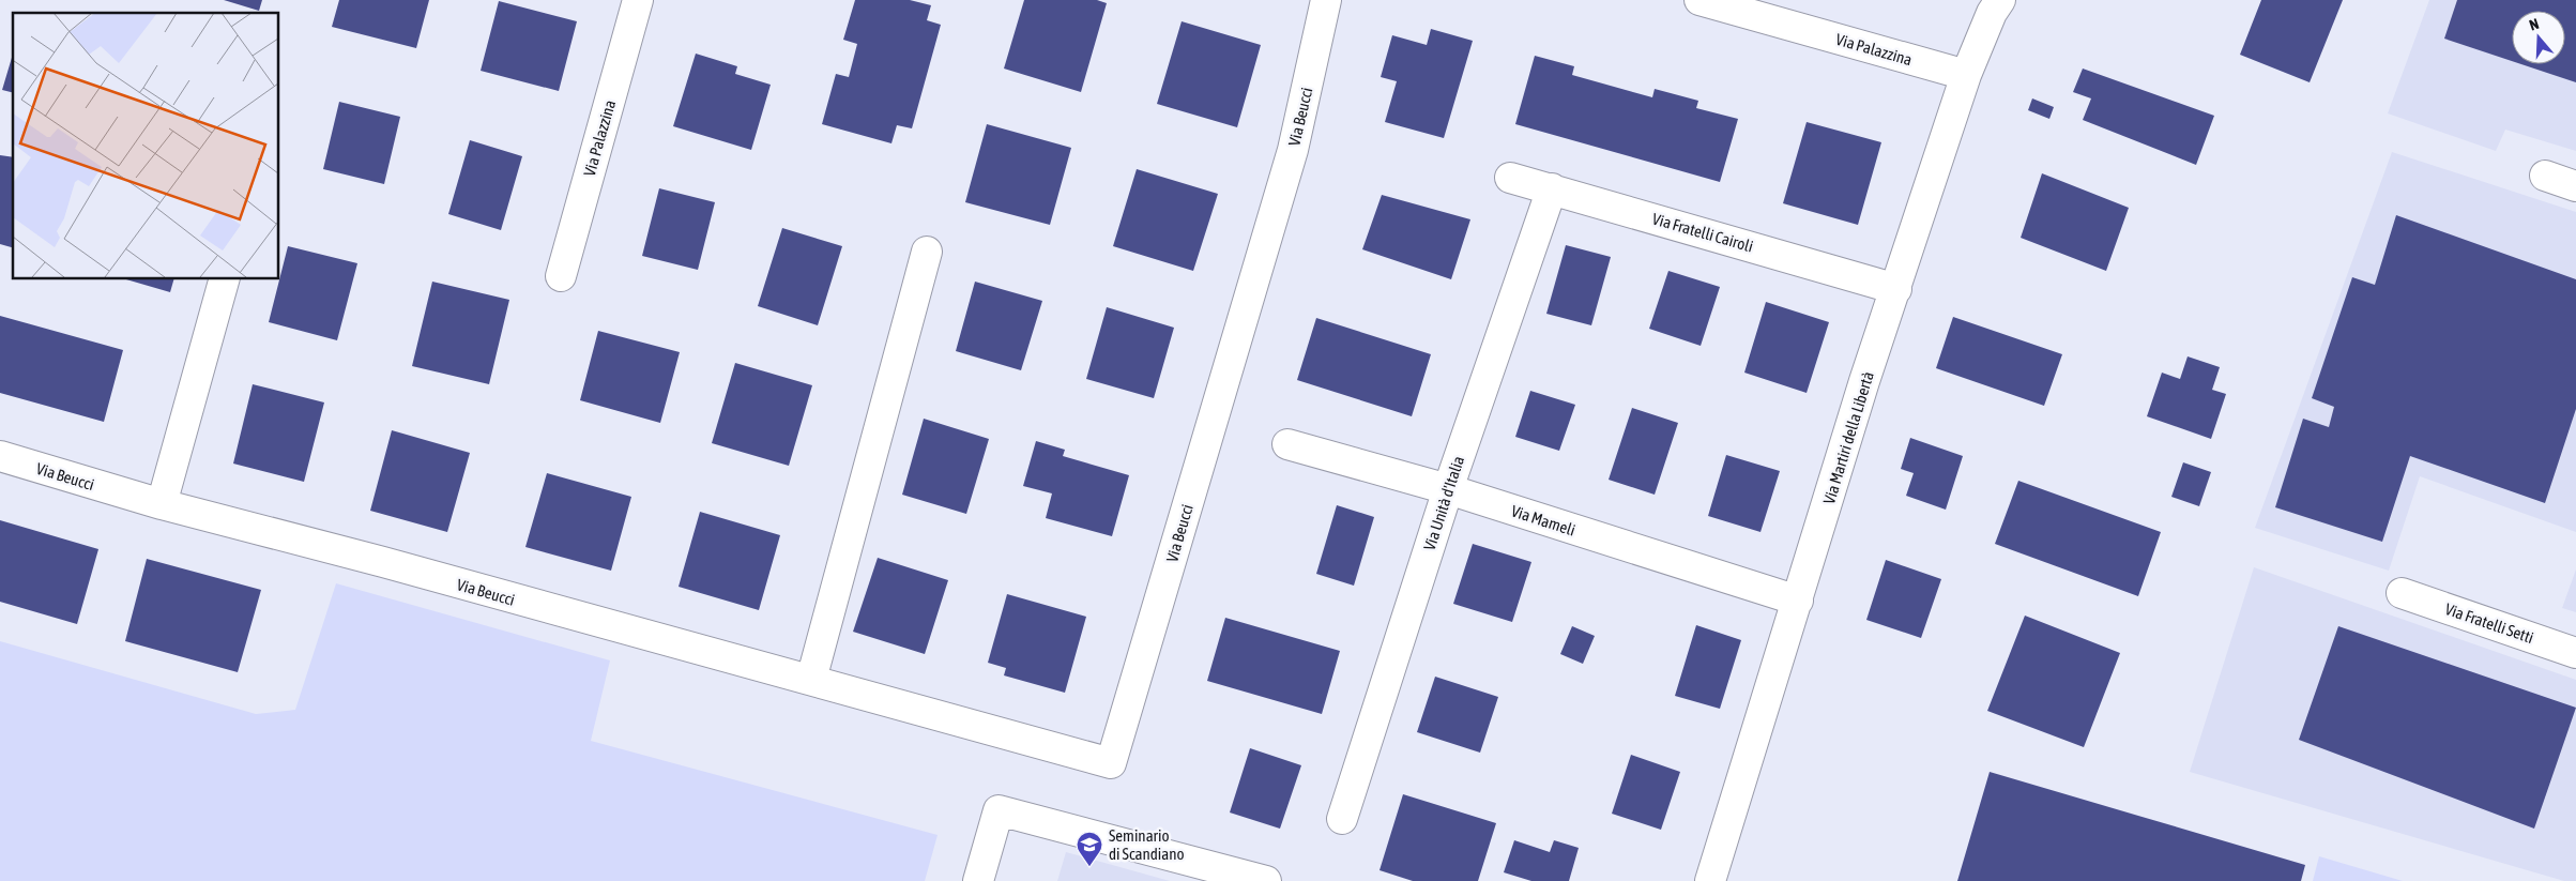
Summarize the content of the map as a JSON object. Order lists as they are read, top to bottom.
{
  "streets": {
    "street": [
      "Via Palazzina",
      "Via Beucci",
      "Via Fratelli Cairoli",
      "Via Martiri della Libertà",
      "Via Unità d'Italia",
      "Via Mameli",
      "Via Fratelli Setti"
    ]
  },
  "crossings": [
    ["Via Palazzina", "Via Martiri della Libertà"],
    ["Via Fratelli Cairoli", "Via Martiri della Libertà"],
    ["Via Fratelli Cairoli", "Via Unità d'Italia"],
    ["Via Martiri della Libertà", "Via Mameli"],
    ["Via Unità d'Italia", "Via Mameli"]
  ],
  "places": {
    "school or university": ["Seminario di Scandiano"]
  },
  "north": "top"
}
